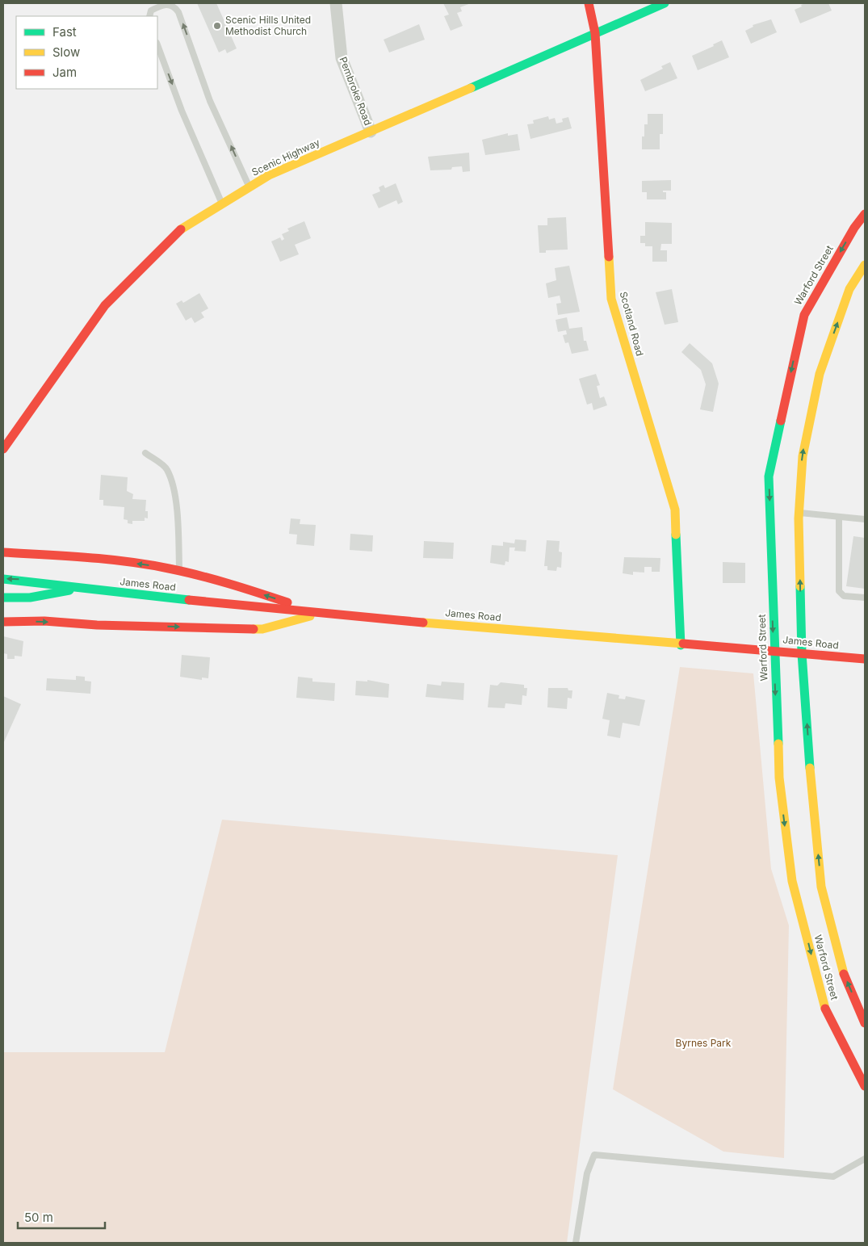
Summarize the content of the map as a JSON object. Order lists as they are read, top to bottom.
{
  "streets": {
    "main road": [
      "Scenic Highway",
      "Warford Street",
      "Scotland Road",
      "James Road"
    ],
    "street": ["Pembroke Road"]
  },
  "crossings": [
    ["Pembroke Road", "Scenic Highway"],
    ["Scenic Highway", "Scotland Road"],
    ["Warford Street", "James Road"],
    ["Scotland Road", "James Road"]
  ],
  "parks": ["Byrnes Park"],
  "places": ["Scenic Hills United Methodist Church"],
  "legend": ["Fast", "Slow", "Jam"],
  "scale_bar": "50 m"
}
